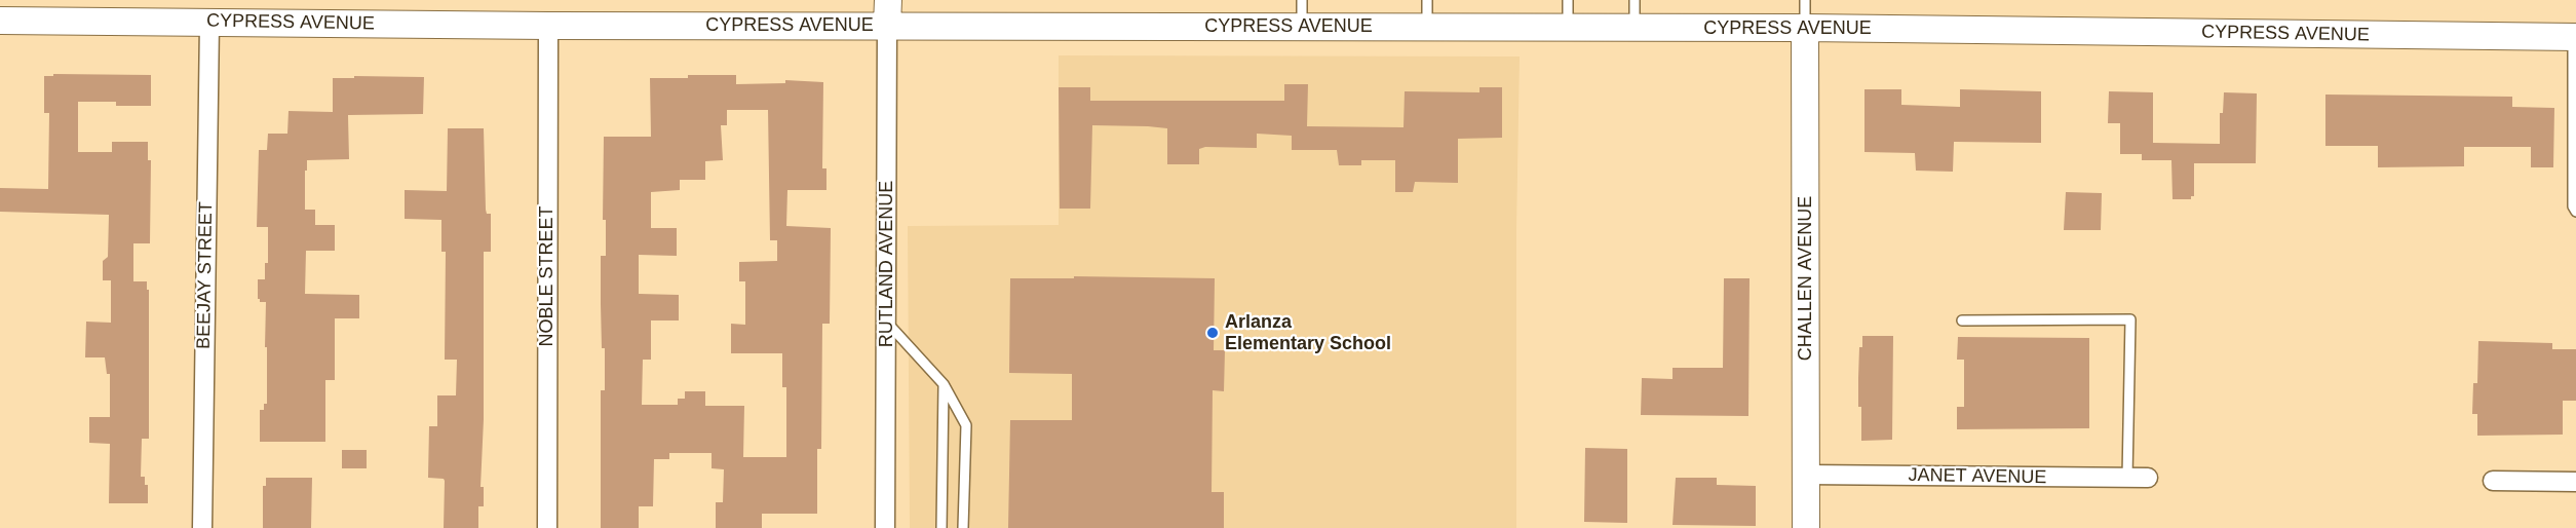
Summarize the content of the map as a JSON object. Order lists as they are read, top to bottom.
{
  "streets": {
    "street": [
      "CYPRESS AVENUE",
      "RUTLAND AVENUE",
      "BEEJAY STREET",
      "NOBLE STREET",
      "CHALLEN AVENUE",
      "JANET AVENUE"
    ]
  },
  "crossings": [
    ["CYPRESS AVENUE", "RUTLAND AVENUE"],
    ["CYPRESS AVENUE", "BEEJAY STREET"],
    ["CYPRESS AVENUE", "NOBLE STREET"],
    ["CYPRESS AVENUE", "CHALLEN AVENUE"],
    ["CHALLEN AVENUE", "JANET AVENUE"]
  ],
  "places": ["Arlanza Elementary School"]
}
